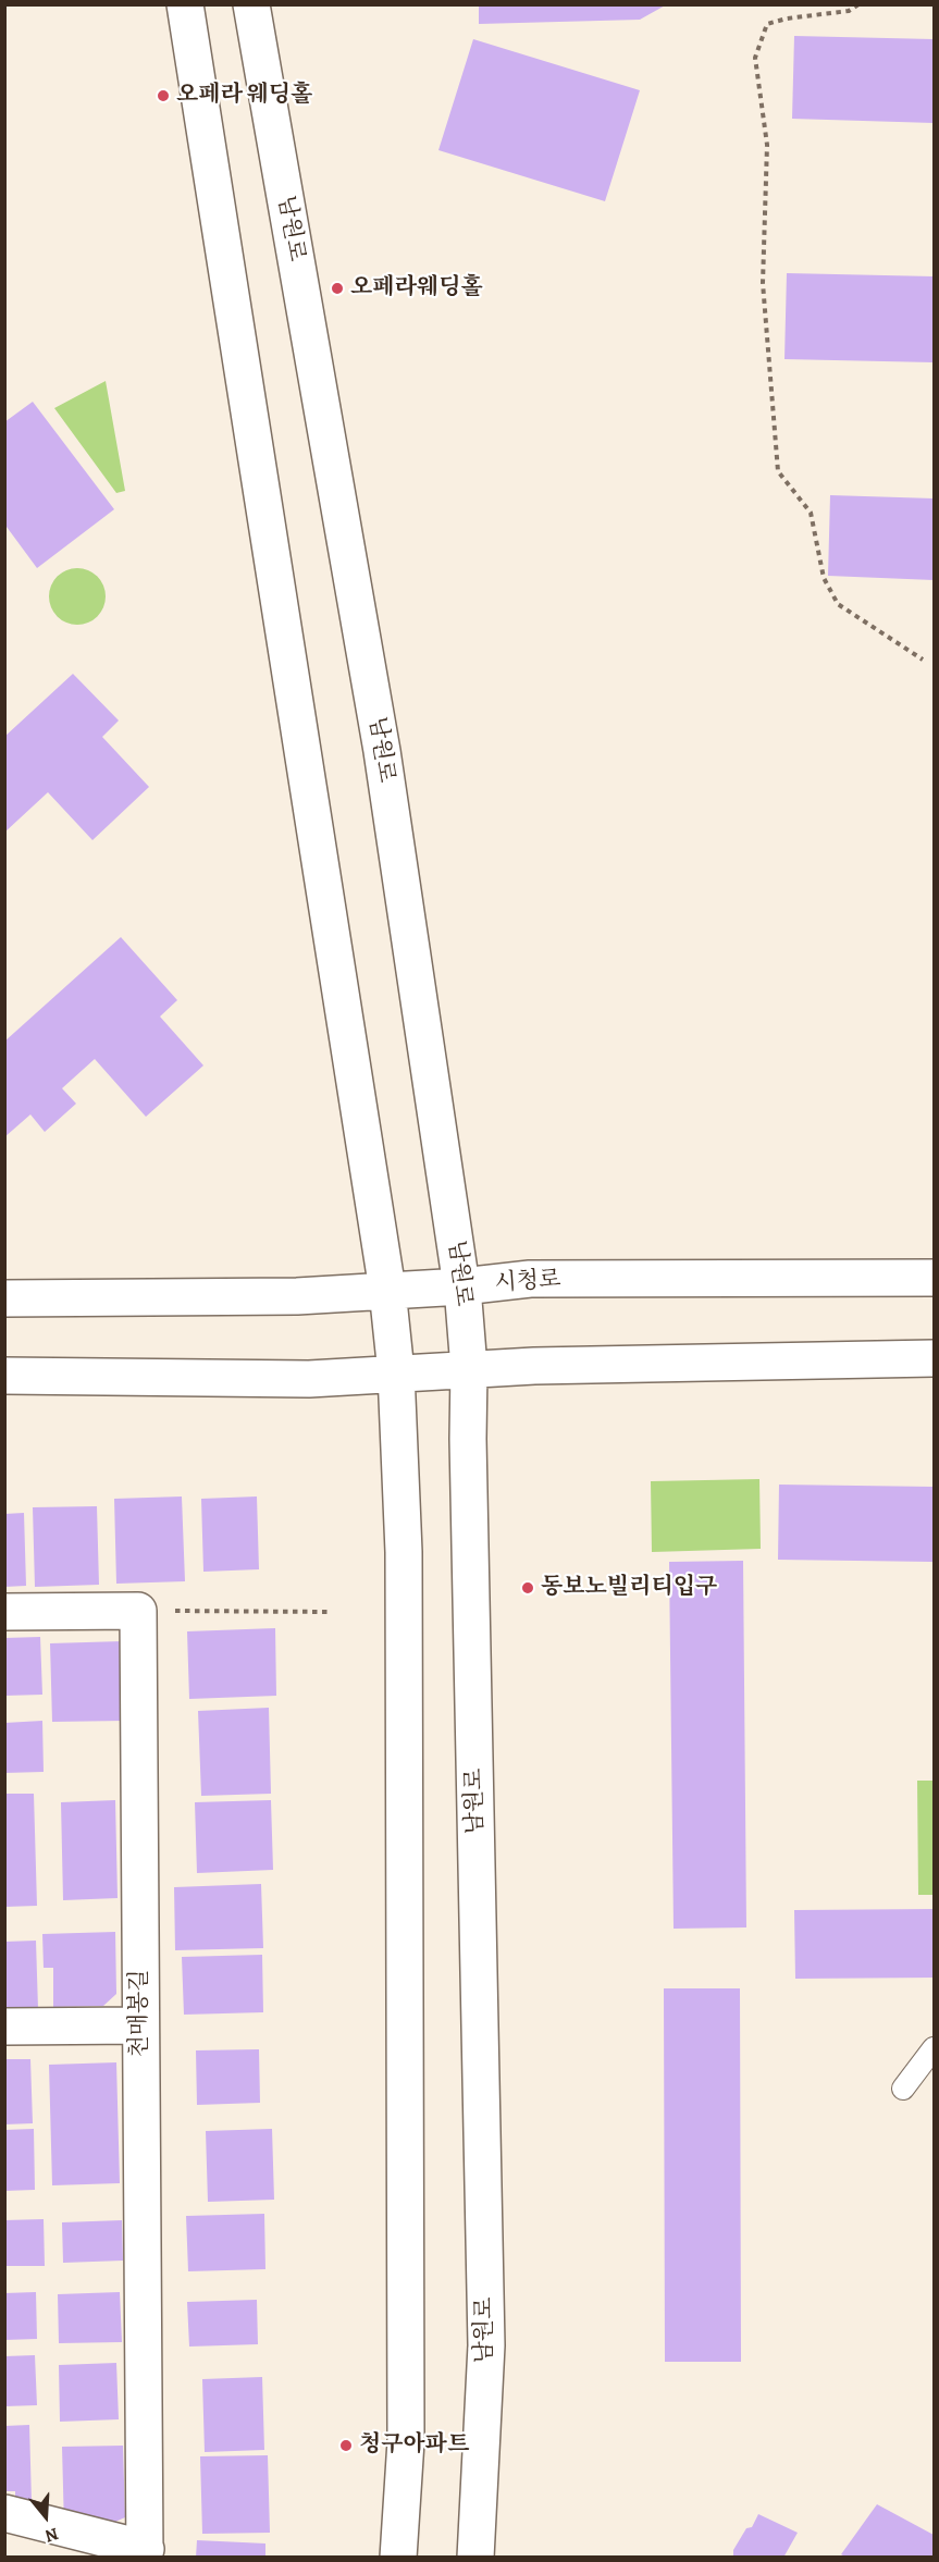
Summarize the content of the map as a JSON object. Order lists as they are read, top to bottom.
{
  "streets": {
    "street": ["남원로", "시청로", "천매봉길"]
  },
  "crossings": [
    ["남원로", "시청로"]
  ],
  "places": [
    "오페라 웨딩홀",
    "오페라웨딩홀",
    "동보노빌리티입구",
    "청구아파트"
  ],
  "north": "bottom"
}
